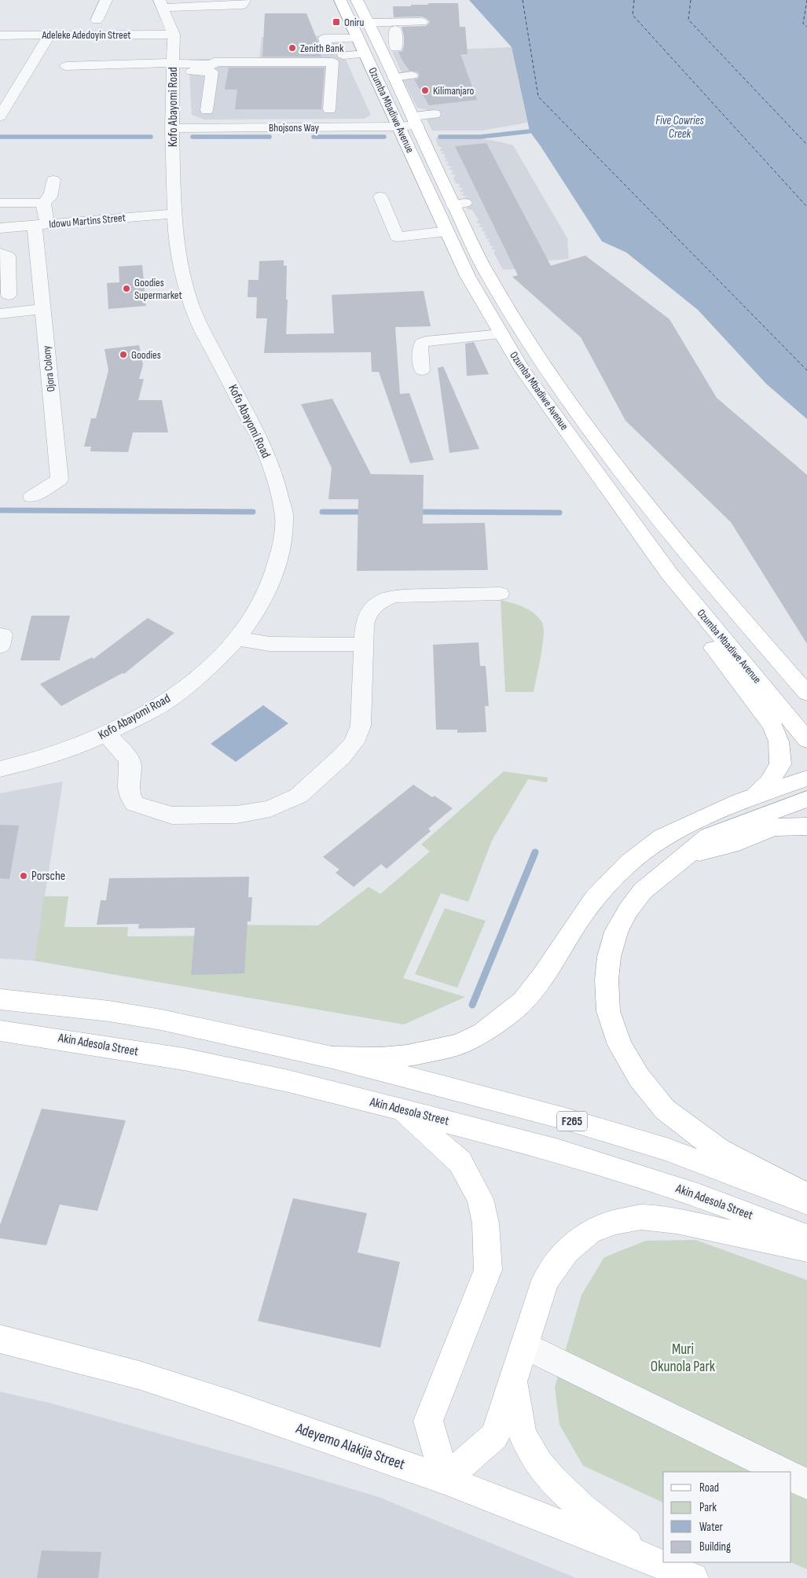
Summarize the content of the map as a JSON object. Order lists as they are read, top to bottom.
{
  "streets": {
    "main road": [
      "Ozumba Mbadiwe Avenue",
      "Akin Adesola Street",
      "F265",
      "Adeyemo Alakija Street"
    ],
    "street": [
      "Adeleke Adedoyin Street",
      "Kofo Abayomi Road",
      "Bhojsons Way",
      "Idowu Martins Street",
      "Ojora Colony"
    ]
  },
  "crossings": [
    ["Adeleke Adedoyin Street", "Kofo Abayomi Road"],
    ["Kofo Abayomi Road", "Bhojsons Way"],
    ["Kofo Abayomi Road", "Idowu Martins Street"],
    ["Ozumba Mbadiwe Avenue", "Bhojsons Way"],
    ["Idowu Martins Street", "Ojora Colony"]
  ],
  "water": ["Five Cowries Creek"],
  "parks": ["Muri Okunola Park"],
  "places": {
    "transit": ["Oniru"],
    "other": [
      "Zenith Bank",
      "Kilimanjaro",
      "Goodies Supermarket",
      "Goodies",
      "Porsche"
    ]
  },
  "legend": [
    "Road",
    "Park",
    "Water",
    "Building"
  ]
}
